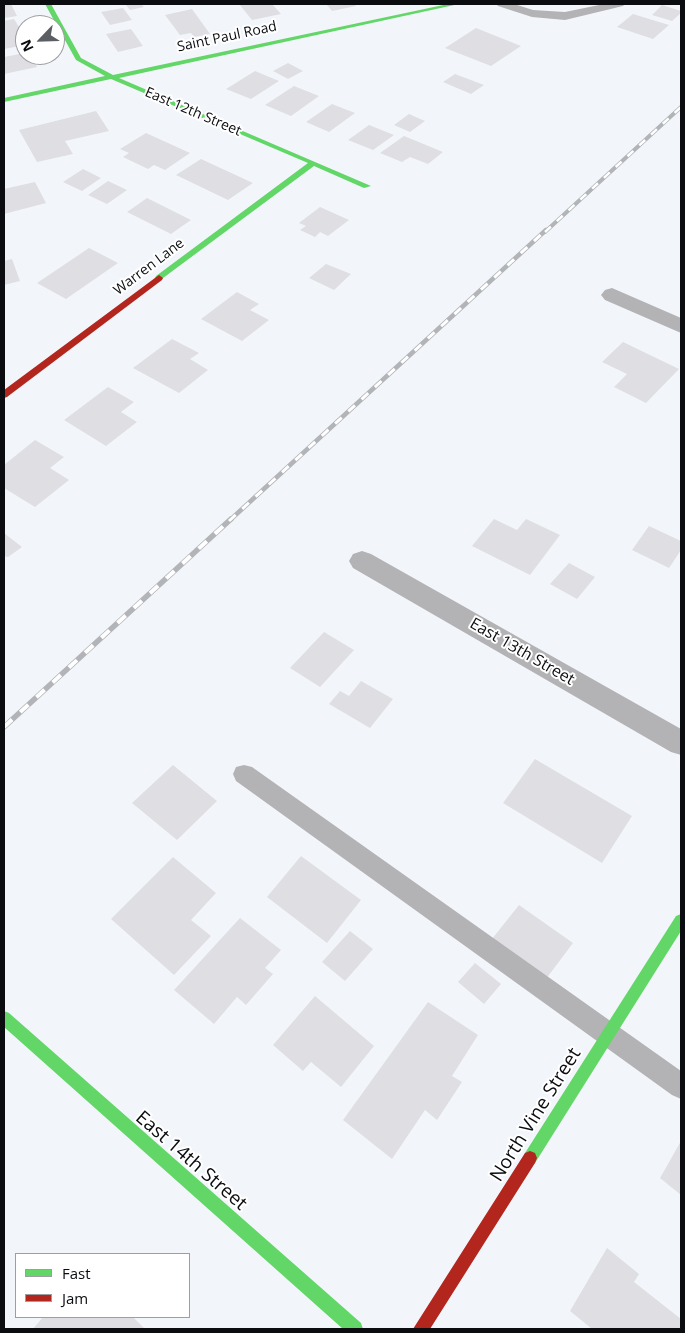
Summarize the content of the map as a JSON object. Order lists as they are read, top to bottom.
{
  "streets": {
    "street": [
      "Saint Paul Road",
      "East 12th Street",
      "Warren Lane",
      "East 13th Street",
      "North Vine Street",
      "East 14th Street"
    ]
  },
  "crossings": [
    ["Saint Paul Road", "East 12th Street"],
    ["East 12th Street", "Warren Lane"]
  ],
  "legend": ["Fast", "Jam"],
  "north": "bottom left"
}
